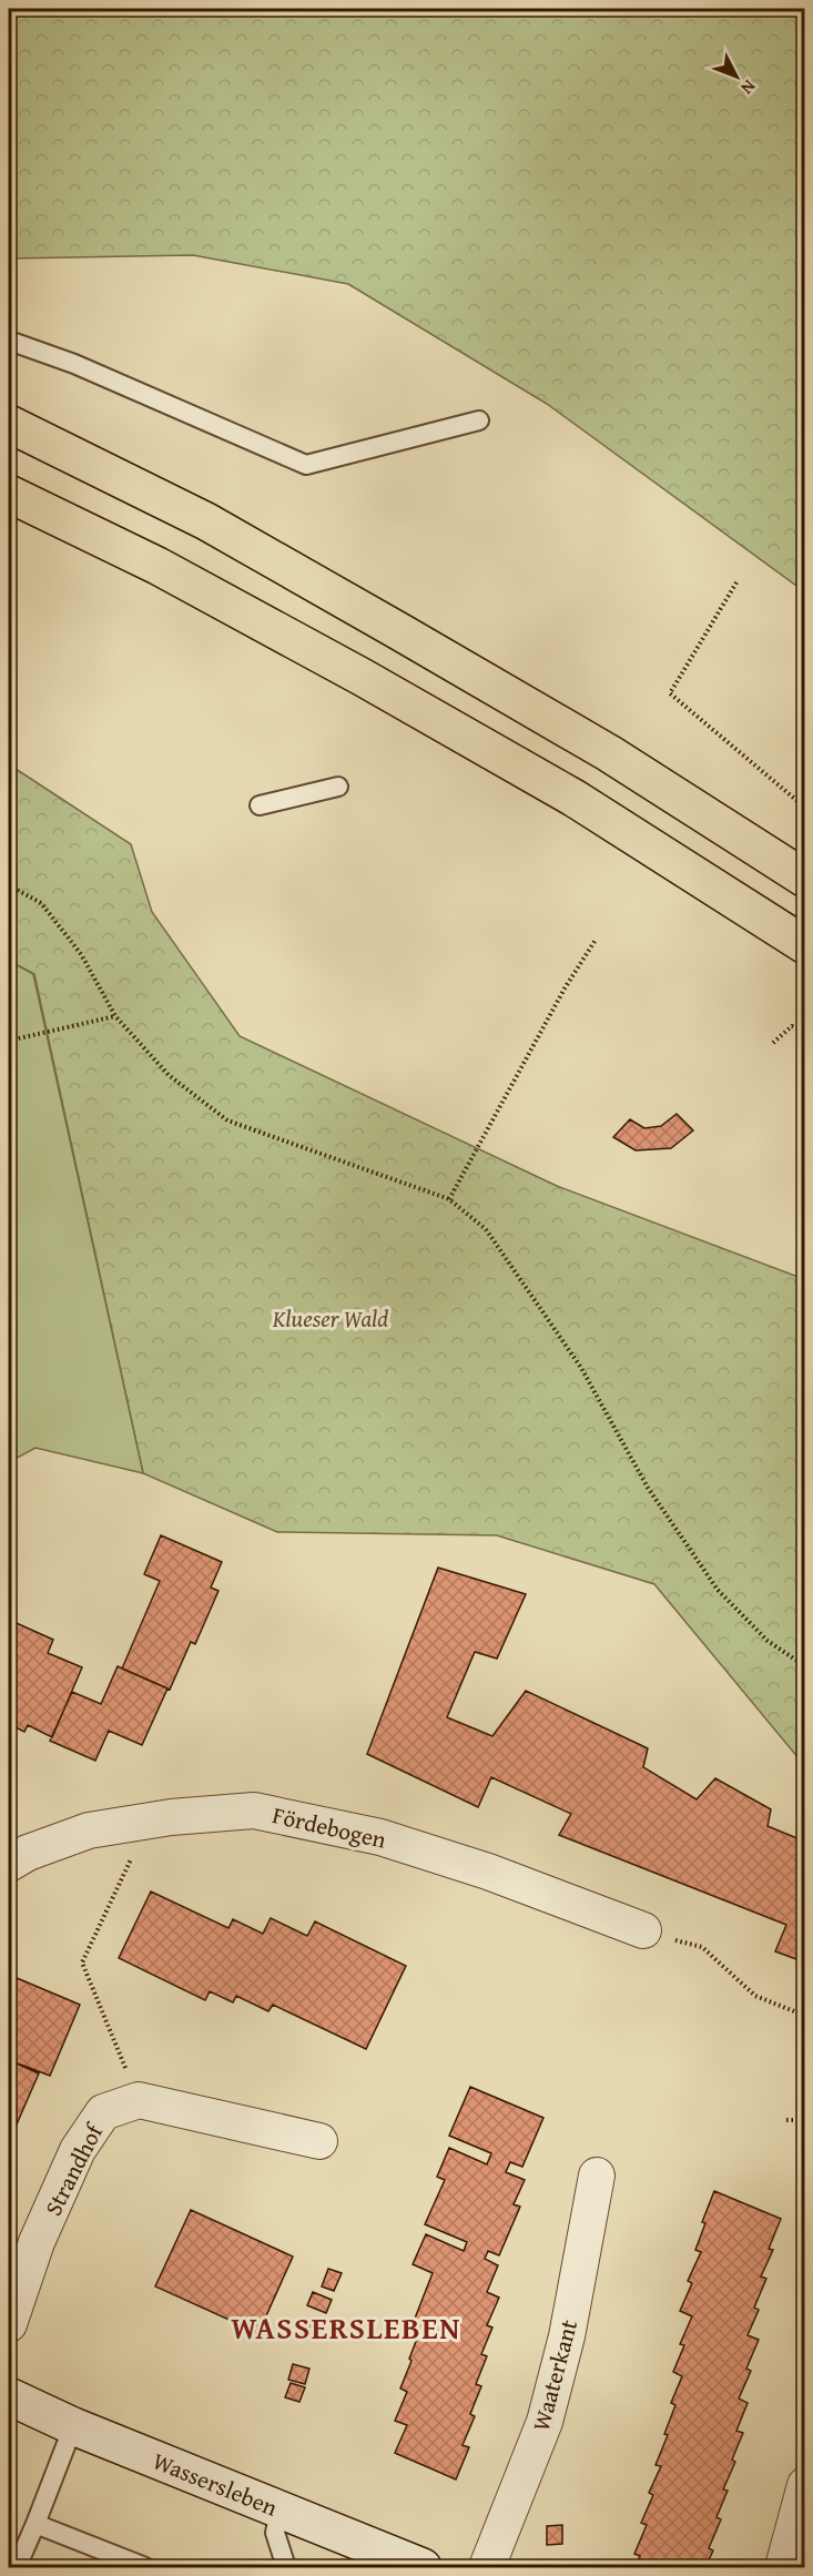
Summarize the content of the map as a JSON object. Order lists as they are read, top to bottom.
{
  "streets": {
    "street": [
      "Fördebogen",
      "Strandhof",
      "Waaterkant",
      "Wassersleben"
    ]
  },
  "districts": ["WASSERSLEBEN"],
  "parks": ["Klueser Wald"],
  "north": "bottom right"
}
